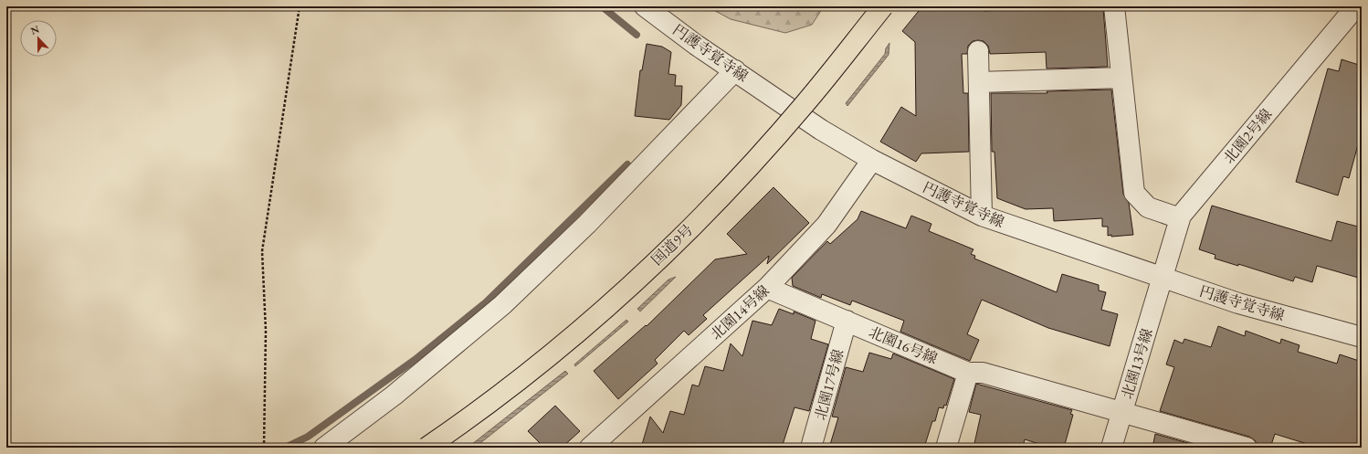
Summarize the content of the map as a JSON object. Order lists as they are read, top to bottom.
{
  "streets": {
    "highway": ["国道9号"],
    "street": [
      "円護寺覚寺線",
      "北園2号線",
      "北園14号線",
      "北園16号線",
      "北園13号線",
      "北園17号線"
    ]
  },
  "crossings": [
    ["円護寺覚寺線", "北園2号線"],
    ["円護寺覚寺線", "北園14号線"],
    ["円護寺覚寺線", "北園13号線"],
    ["北園2号線", "北園13号線"],
    ["北園14号線", "北園16号線"],
    ["北園16号線", "北園13号線"],
    ["北園16号線", "北園17号線"]
  ],
  "north": "top"
}
